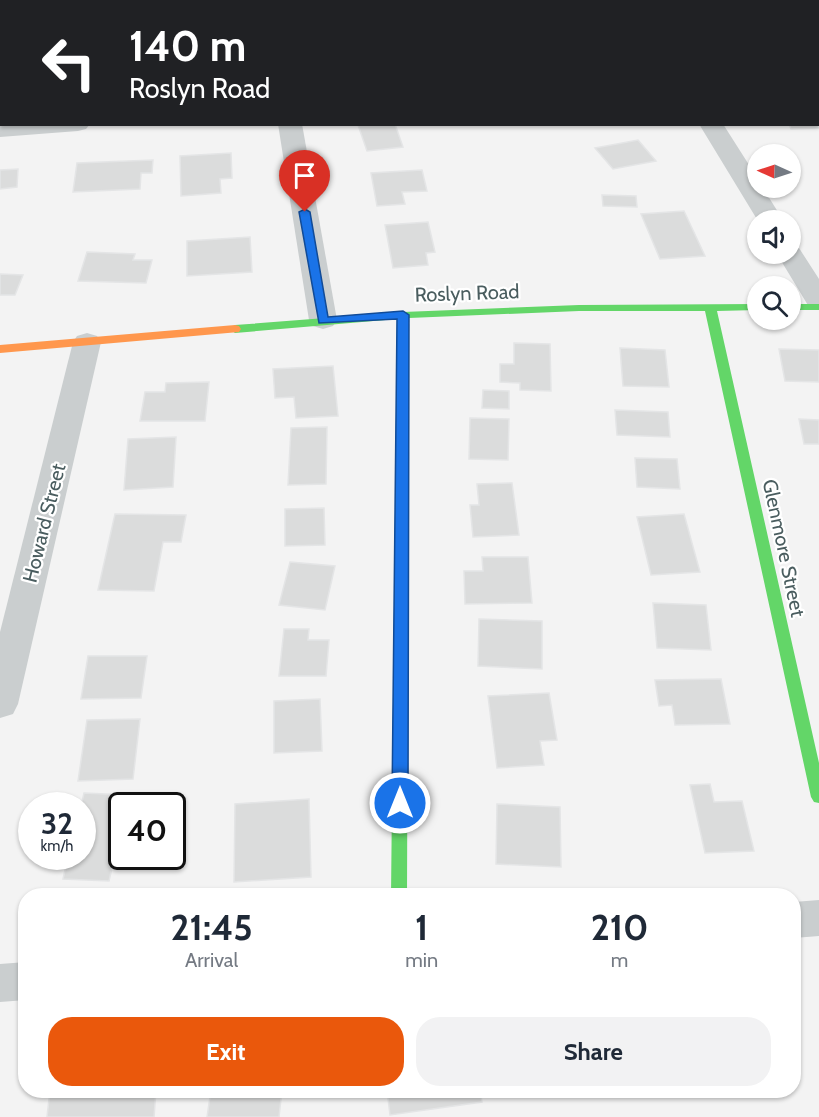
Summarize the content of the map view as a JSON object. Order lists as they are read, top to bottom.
{
  "streets": {
    "street": ["Roslyn Road", "Howard Street", "Glenmore Street"]
  },
  "crossings": [
    ["Roslyn Road", "Howard Street"],
    ["Roslyn Road", "Glenmore Street"]
  ],
  "north": "left",
  "page": {
    "turn": ["140 m", "Roslyn Road"],
    "speed": "32 km/h",
    "limit": "40",
    "eta": [
      "21:45",
      "Arrival",
      "1",
      "min",
      "210",
      "m"
    ],
    "buttons": ["Exit", "Share"]
  }
}
